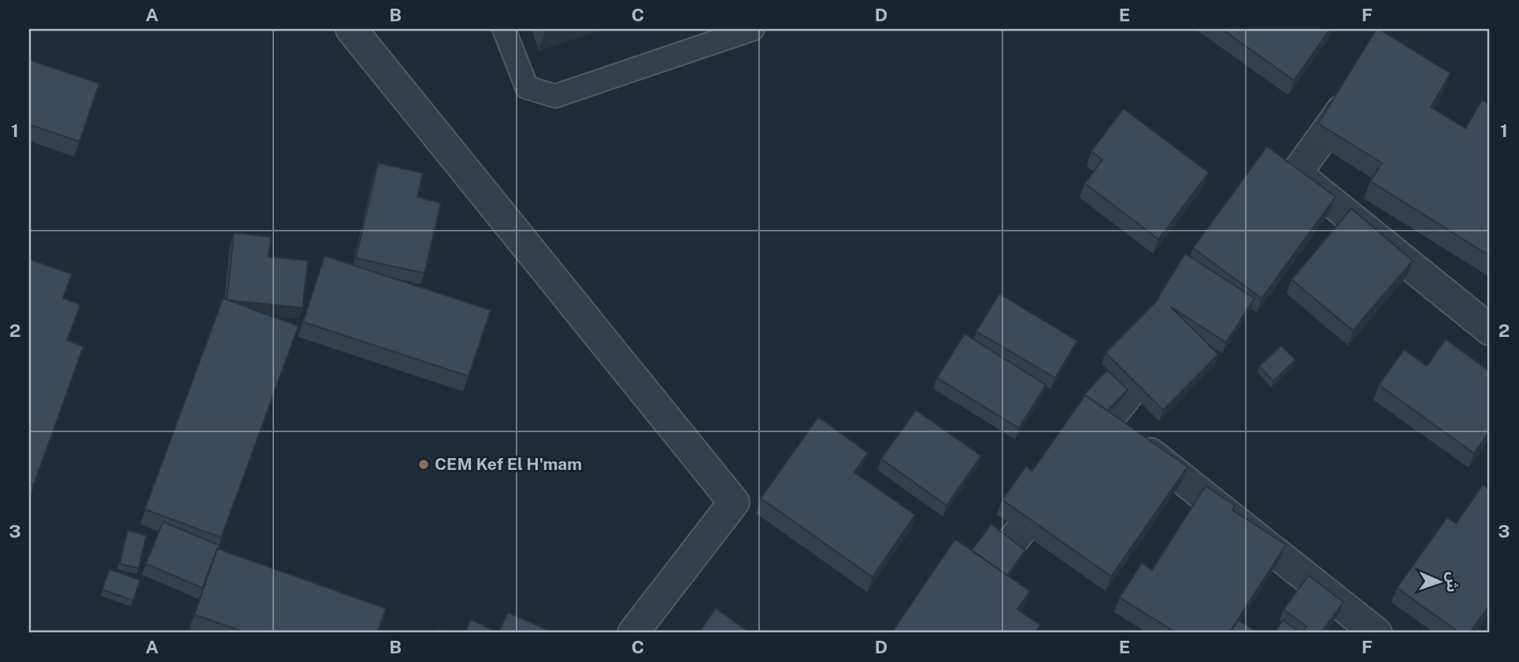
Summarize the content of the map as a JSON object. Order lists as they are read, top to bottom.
{
  "places": ["CEM Kef El H'mam"],
  "north": "right",
  "grid": {
    "columns": [
      "A",
      "B",
      "C",
      "D",
      "E",
      "F"
    ],
    "rows": ["1", "2", "3"]
  }
}
